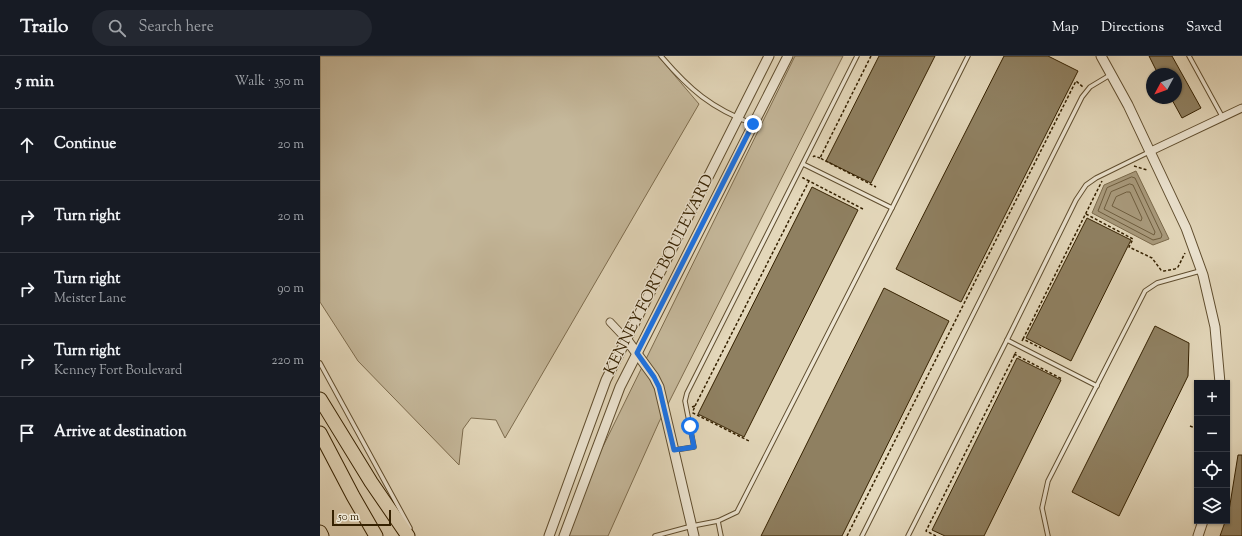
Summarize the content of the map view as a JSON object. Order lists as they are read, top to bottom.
{
  "streets": {
    "street": ["KENNEY FORT BOULEVARD"]
  },
  "scale_bar": "50 m",
  "north": "bottom left",
  "page": {
    "header": "Trailo",
    "search": "Search here",
    "nav": ["Map", "Directions", "Saved"],
    "heading": ["5 min", "Walk · 350 m"],
    "list": [
      ["Continue", "20 m"],
      ["Turn right", "20 m"],
      ["Turn right", "Meister Lane", "90 m"],
      ["Turn right", "Kenney Fort Boulevard", "220 m"],
      "Arrive at destination"
    ],
    "map_buttons": ["+", "−"],
    "scale": "50 m"
  }
}
